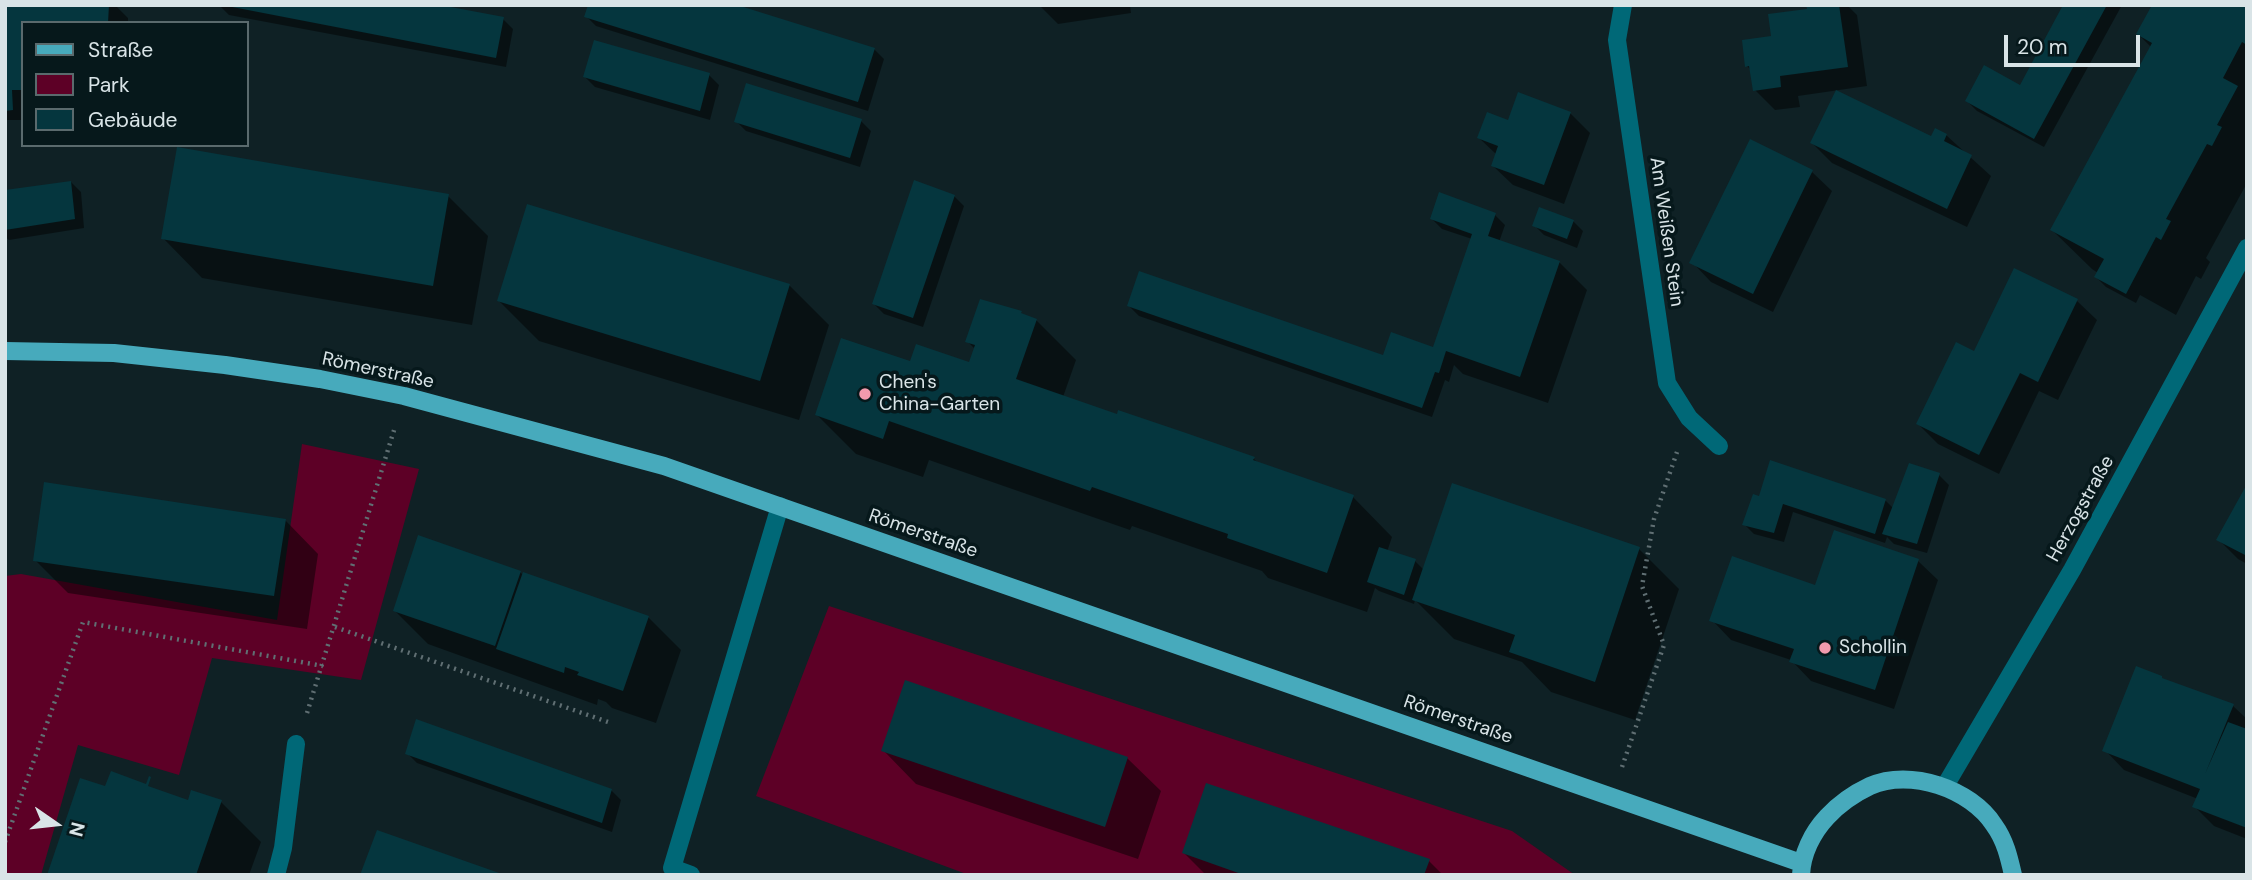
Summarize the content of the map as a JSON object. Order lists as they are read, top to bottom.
{
  "streets": {
    "main road": ["Römerstraße"],
    "street": ["Am Weißen Stein", "Herzogstraße"]
  },
  "places": ["Chen's China-Garten", "Schollin"],
  "legend": ["Straße", "Park", "Gebäude"],
  "scale_bar": "20 m",
  "north": "right"
}
